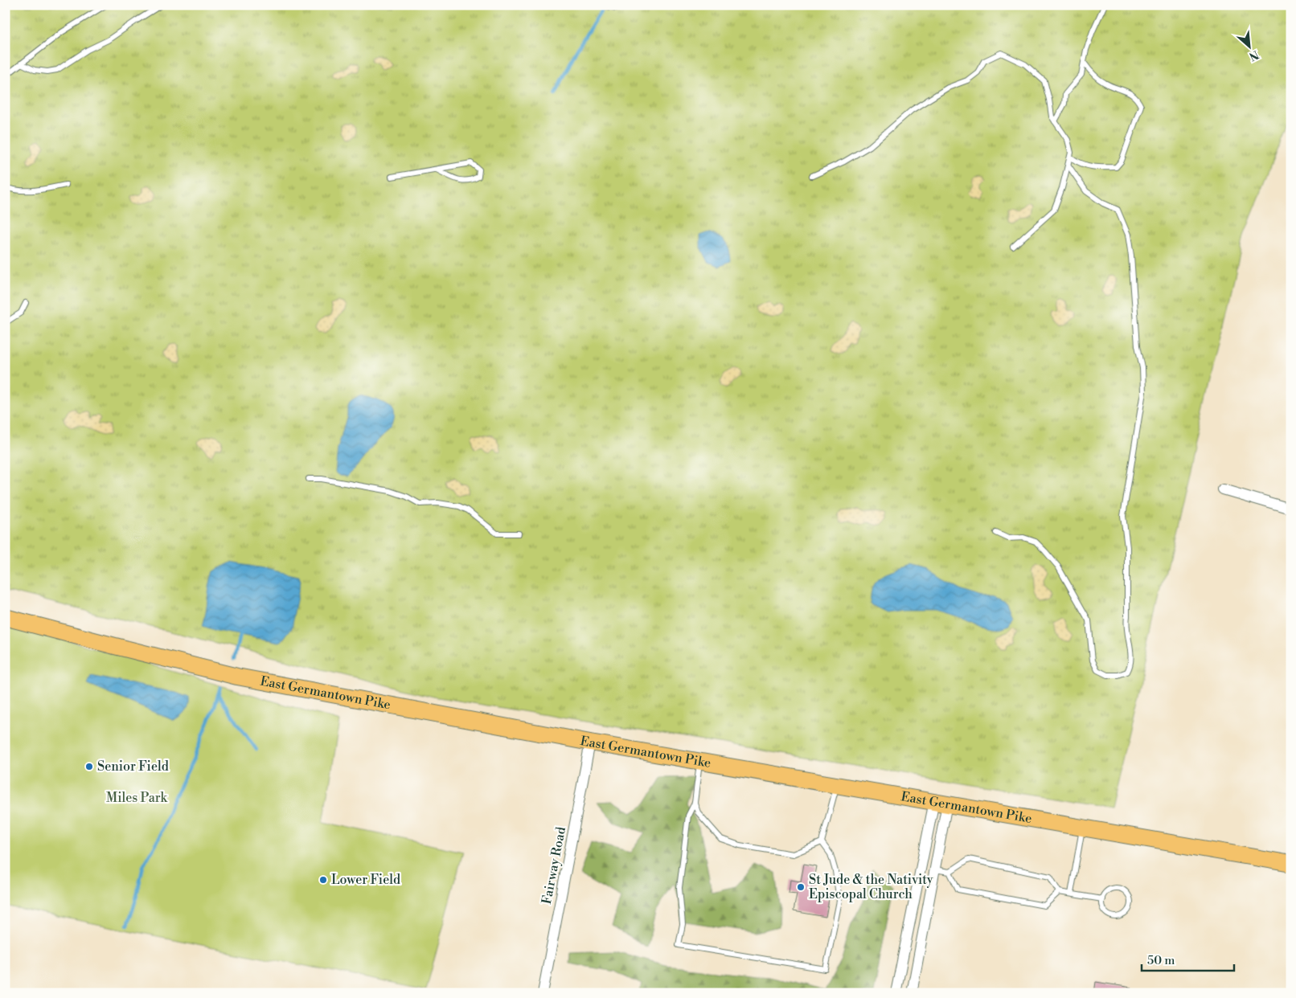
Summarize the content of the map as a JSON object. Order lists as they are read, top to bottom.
{
  "streets": {
    "main road": ["East Germantown Pike"],
    "street": ["Fairway Road"]
  },
  "crossings": [
    ["East Germantown Pike", "Fairway Road"]
  ],
  "parks": ["Miles Park"],
  "places": ["Senior Field", "Lower Field", "St Jude & the Nativity Episcopal Church"],
  "scale_bar": "50 m",
  "north": "bottom right"
}
